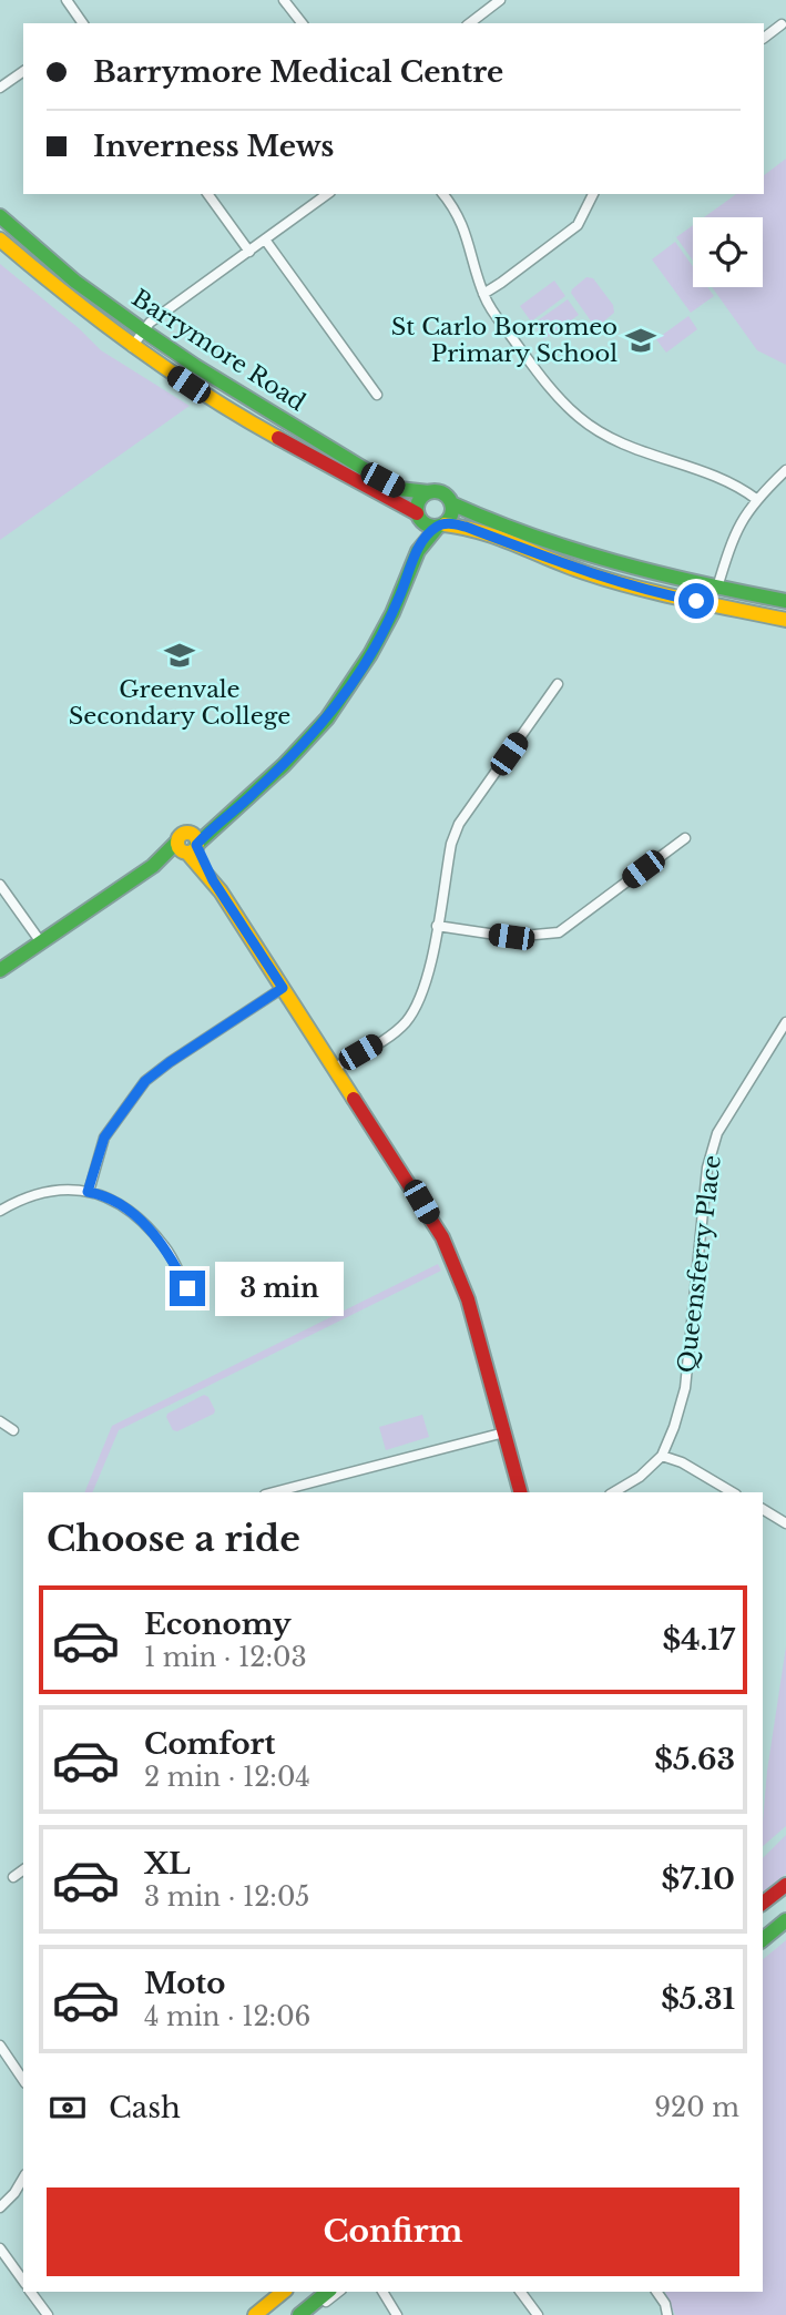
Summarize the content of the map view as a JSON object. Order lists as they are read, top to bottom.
{
  "streets": {
    "street": ["Barrymore Road", "Queensferry Place"]
  },
  "places": {
    "school or university": ["St Carlo Borromeo Primary School", "Greenvale Secondary College"]
  },
  "page": {
    "banner": ["Barrymore Medical Centre", "Inverness Mews"],
    "bubble": "3 min",
    "heading": "Choose a ride",
    "list": [
      {
        "name": "Economy",
        "note": "1 min · 12:03",
        "value": "$4.17"
      },
      {
        "name": "Comfort",
        "note": "2 min · 12:04",
        "value": "$5.63"
      },
      {
        "name": "XL",
        "note": "3 min · 12:05",
        "value": "$7.10"
      },
      {
        "name": "Moto",
        "note": "4 min · 12:06",
        "value": "$5.31"
      }
    ],
    "pay": ["Cash", "920 m"],
    "buttons": "Confirm"
  }
}
